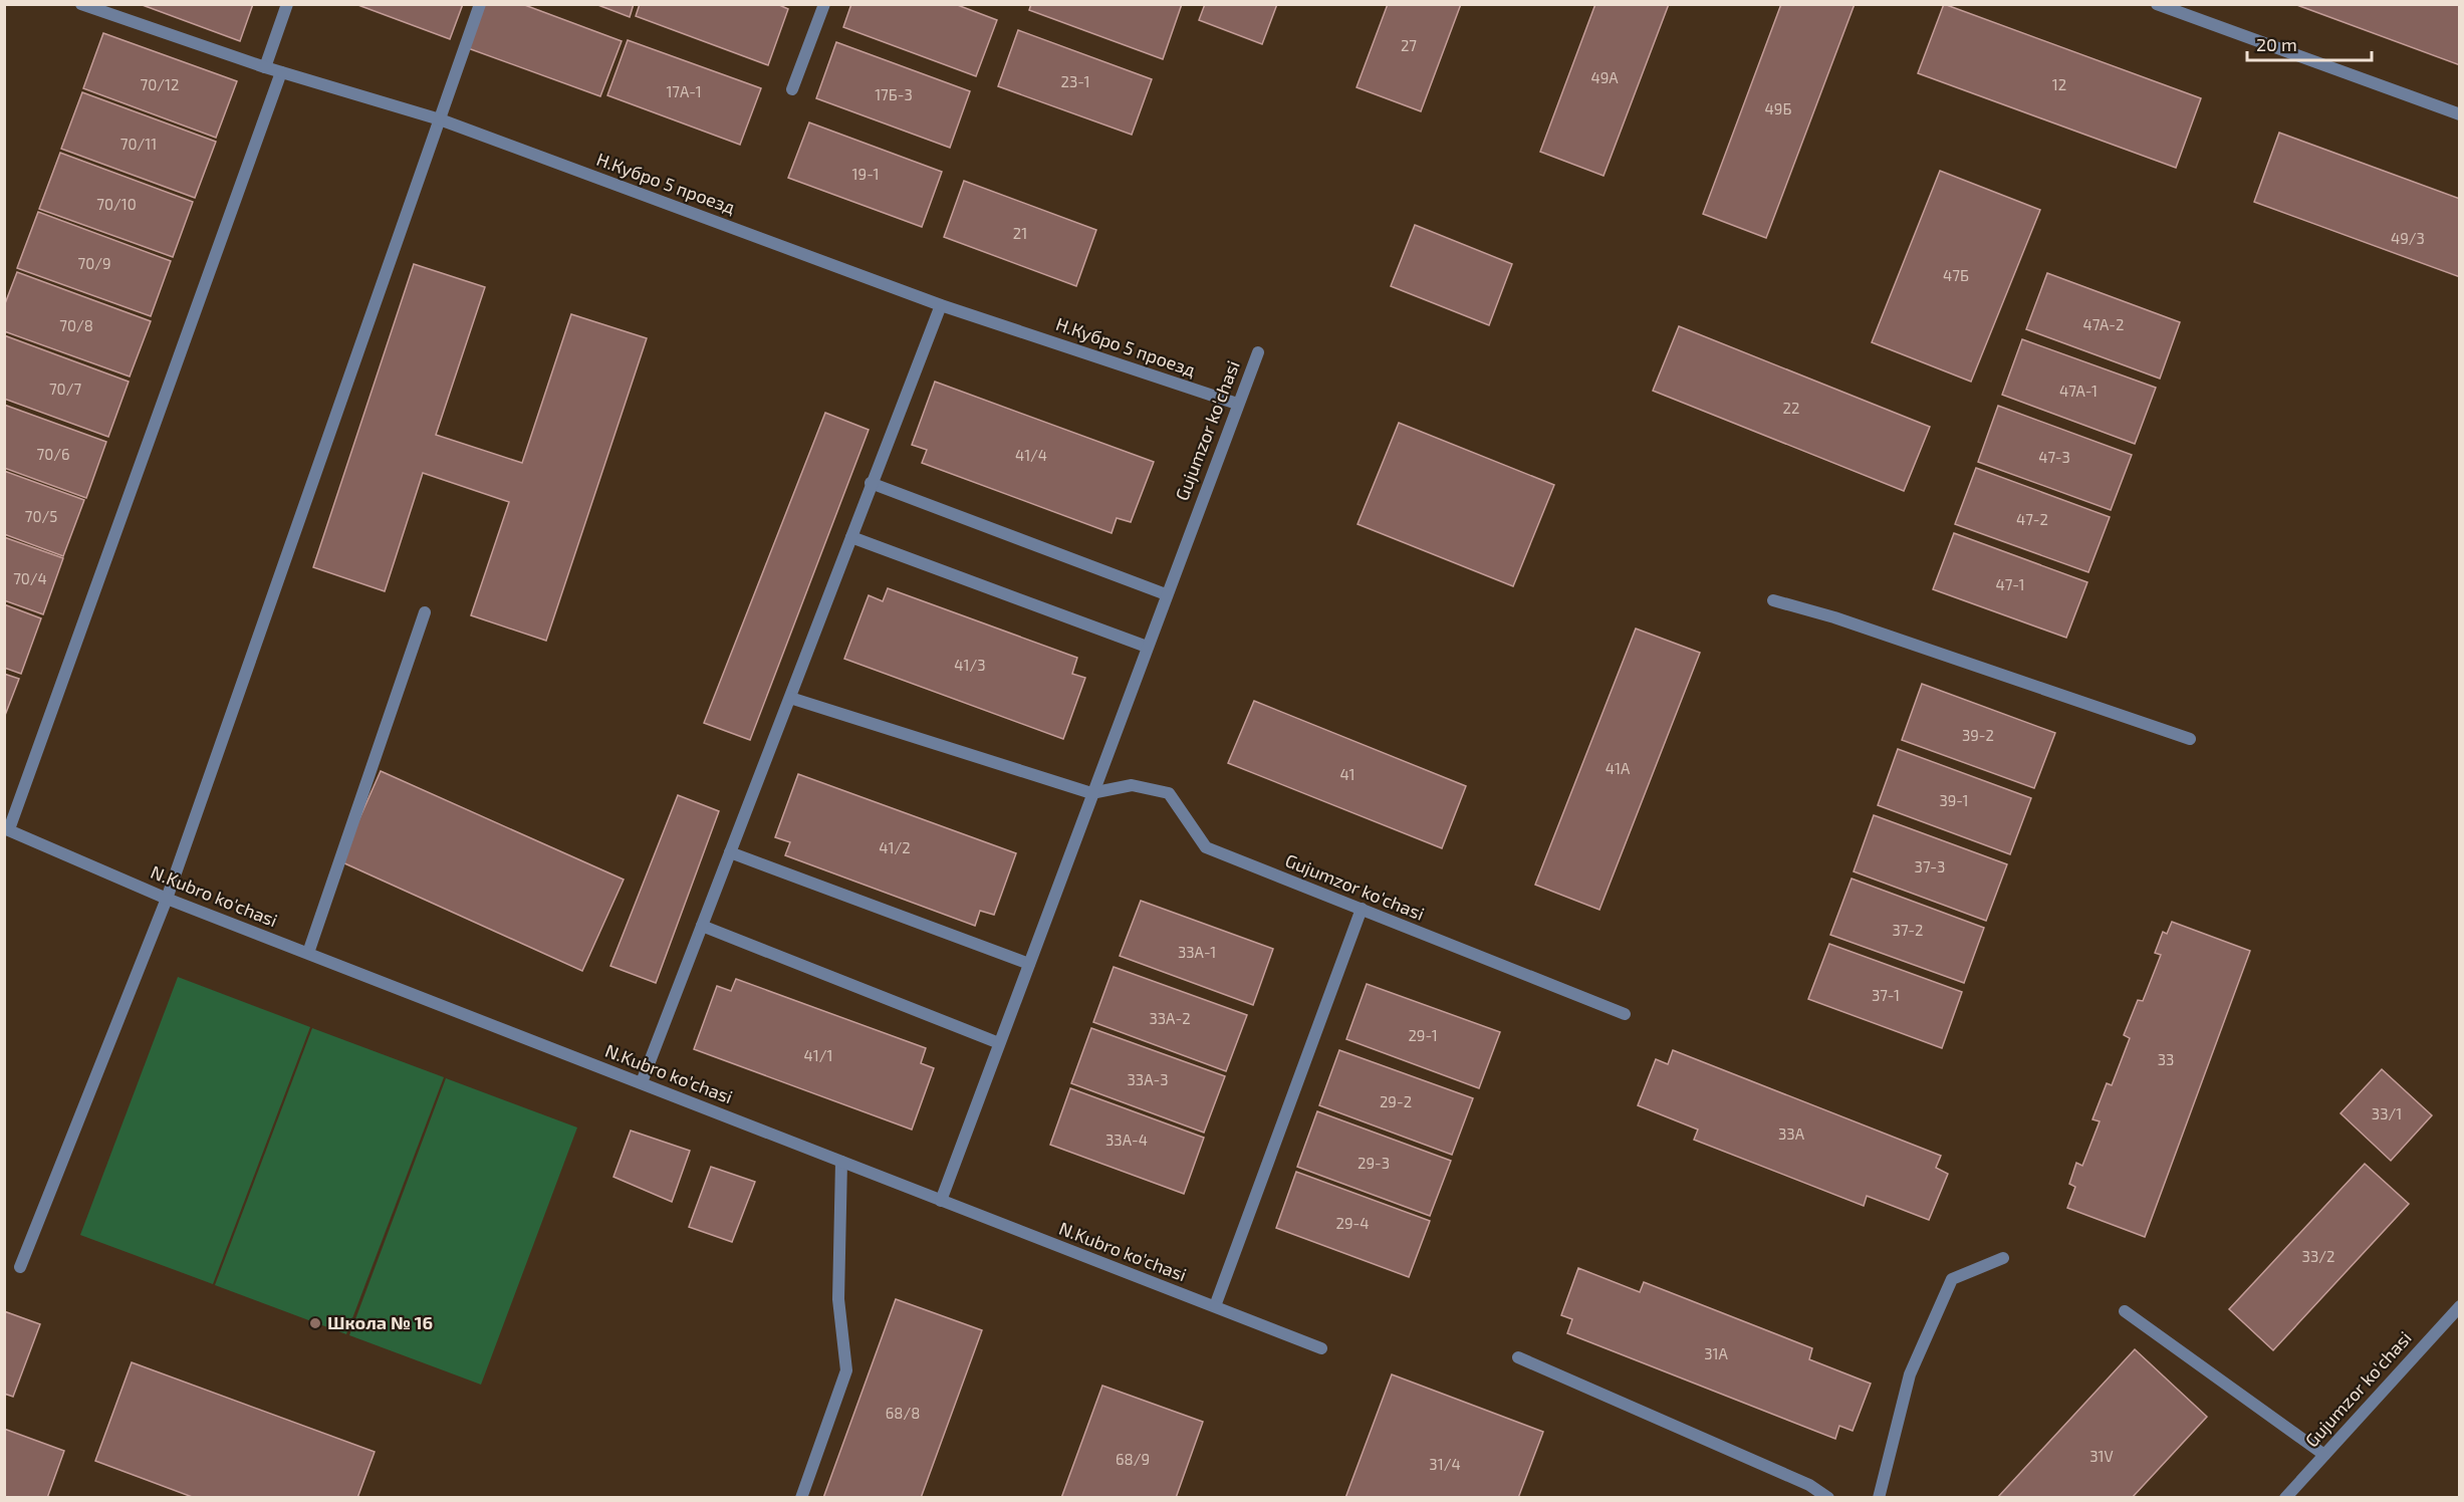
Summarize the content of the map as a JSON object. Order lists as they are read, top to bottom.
{
  "streets": {
    "street": ["Н.Кубро 5 проезд", "Gujumzor ko'chasi", "N.Kubro ko'chasi"]
  },
  "crossings": [
    ["Н.Кубро 5 проезд", "Gujumzor ko'chasi"],
    ["Gujumzor ko'chasi", "N.Kubro ko'chasi"]
  ],
  "places": ["Школа № 16"],
  "house_numbers": [
    "27",
    "49А",
    "23-1",
    "70/12",
    "12",
    "17А-1",
    "17Б-3",
    "49Б",
    "70/11",
    "19-1",
    "70/10",
    "21",
    "49/3",
    "70/9",
    "47Б",
    "47A-2",
    "70/8",
    "70/7",
    "47A-1",
    "22",
    "70/6",
    "41/4",
    "47-3",
    "70/5",
    "47-2",
    "70/4",
    "47-1",
    "41/3",
    "39-2",
    "41А",
    "41",
    "39-1",
    "41/2",
    "37-3",
    "37-2",
    "33А-1",
    "37-1",
    "33А-2",
    "29-1",
    "41/1",
    "33",
    "33А-3",
    "29-2",
    "33/1",
    "33А",
    "33А-4",
    "29-3",
    "29-4",
    "33/2",
    "31А",
    "68/8",
    "31V",
    "68/9",
    "31/4"
  ],
  "scale_bar": "20 m"
}
